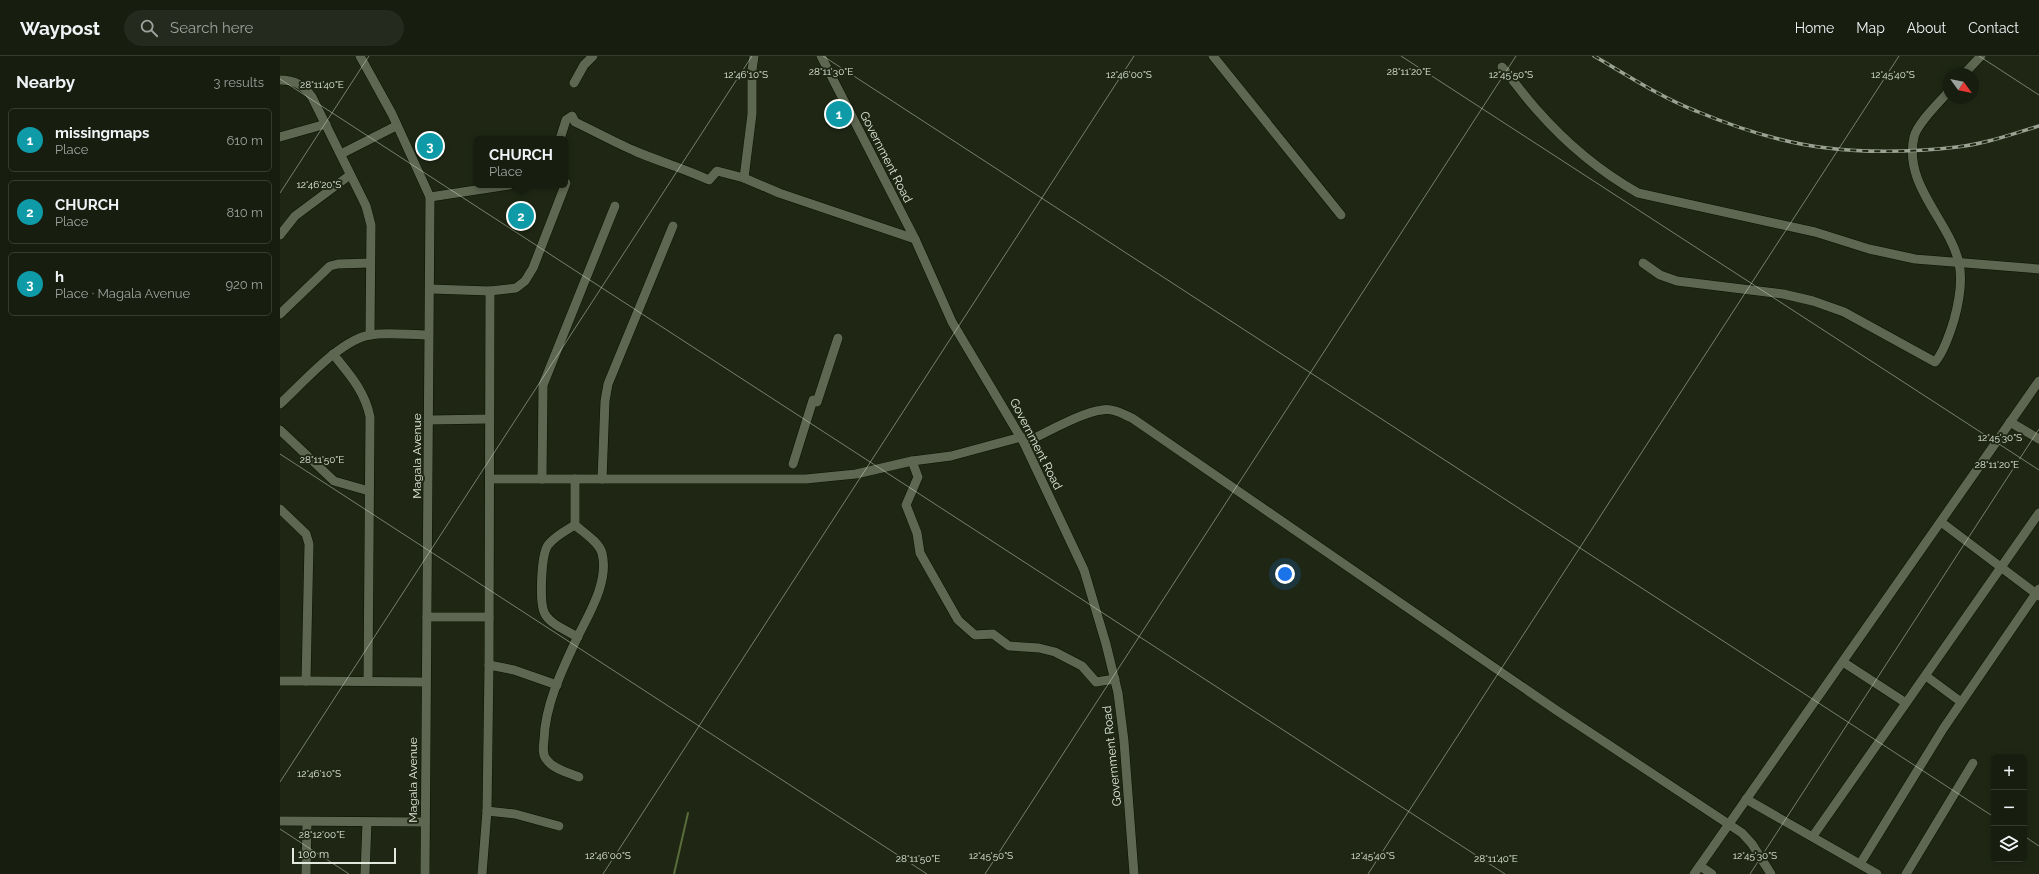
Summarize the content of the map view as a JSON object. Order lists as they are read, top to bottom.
{
  "streets": {
    "street": ["Government Road", "Magala Avenue"]
  },
  "scale_bar": "100 m",
  "north": "bottom right",
  "page": {
    "header": "Waypost",
    "search": "Search here",
    "nav": [
      "Home",
      "Map",
      "About",
      "Contact"
    ],
    "heading": ["Nearby", "3 results"],
    "pins": ["1", "3", "2"],
    "list": [
      {
        "mark": "1",
        "name": "missingmaps",
        "note": "Place",
        "value": "610 m"
      },
      {
        "mark": "2",
        "name": "CHURCH",
        "note": "Place",
        "value": "810 m"
      },
      {
        "mark": "3",
        "name": "h",
        "note": "Place · Magala Avenue",
        "value": "920 m"
      }
    ],
    "popup": ["CHURCH", "Place"],
    "map_buttons": ["+", "−"],
    "scale": "100 m"
  },
  "coordinates": [
    "28°11'20\"E",
    "28°11'30\"E",
    "12°45'50\"S",
    "12°46'10\"S",
    "12°46'00\"S",
    "12°45'40\"S",
    "28°11'40\"E",
    "12°46'20\"S",
    "12°45'30\"S",
    "28°11'50\"E",
    "28°12'00\"E"
  ]
}
